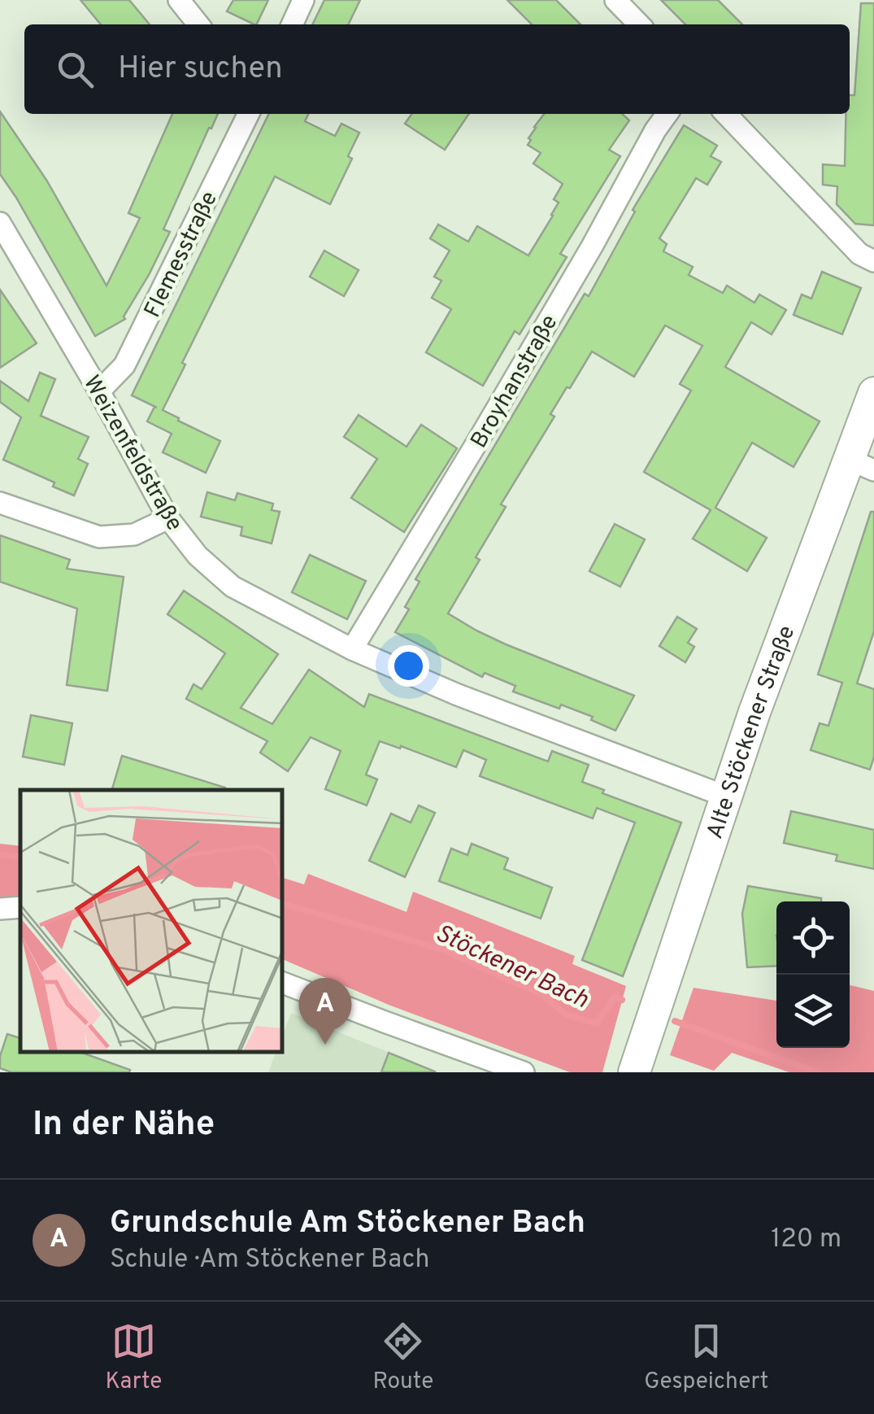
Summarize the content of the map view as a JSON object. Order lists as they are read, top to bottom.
{
  "streets": {
    "street": [
      "Flemesstraße",
      "Broyhanstraße",
      "Weizenfeldstraße",
      "Alte Stöckener Straße"
    ]
  },
  "crossings": [
    ["Flemesstraße", "Weizenfeldstraße"],
    ["Broyhanstraße", "Weizenfeldstraße"],
    ["Weizenfeldstraße", "Alte Stöckener Straße"]
  ],
  "water": ["Stöckener Bach"],
  "page": {
    "search": "Hier suchen",
    "pins": "A",
    "heading": "In der Nähe",
    "list": [
      {
        "mark": "A",
        "name": "Grundschule Am Stöckener Bach",
        "note": "Schule · Am Stöckener Bach",
        "value": "120 m"
      }
    ],
    "nav": ["Karte", "Route", "Gespeichert"]
  }
}
